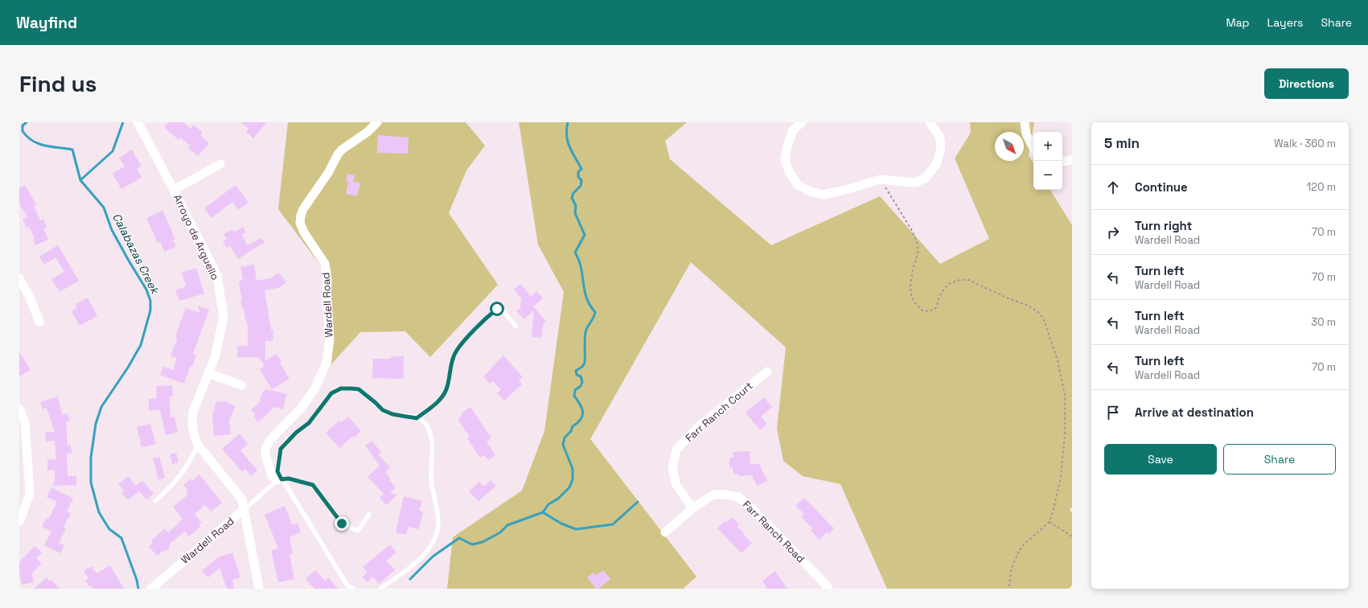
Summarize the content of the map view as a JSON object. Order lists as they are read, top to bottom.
{
  "streets": {
    "street": [
      "Arroyo de Arguello",
      "Wardell Road",
      "Farr Ranch Court",
      "Farr Ranch Road"
    ]
  },
  "crossings": [
    ["Arroyo de Arguello", "Wardell Road"],
    ["Farr Ranch Court", "Farr Ranch Road"]
  ],
  "water": ["Calabazas Creek"],
  "north": "bottom right",
  "page": {
    "header": "Wayfind",
    "nav": ["Map", "Layers", "Share"],
    "buttons": [
      "Directions",
      ["Save", "Share"]
    ],
    "title": "Find us",
    "heading": ["5 min", "Walk · 360 m"],
    "map_buttons": ["+", "−"],
    "list": [
      ["Continue", "120 m"],
      ["Turn right", "Wardell Road", "70 m"],
      ["Turn left", "Wardell Road", "70 m"],
      ["Turn left", "Wardell Road", "30 m"],
      ["Turn left", "Wardell Road", "70 m"],
      "Arrive at destination"
    ]
  }
}
